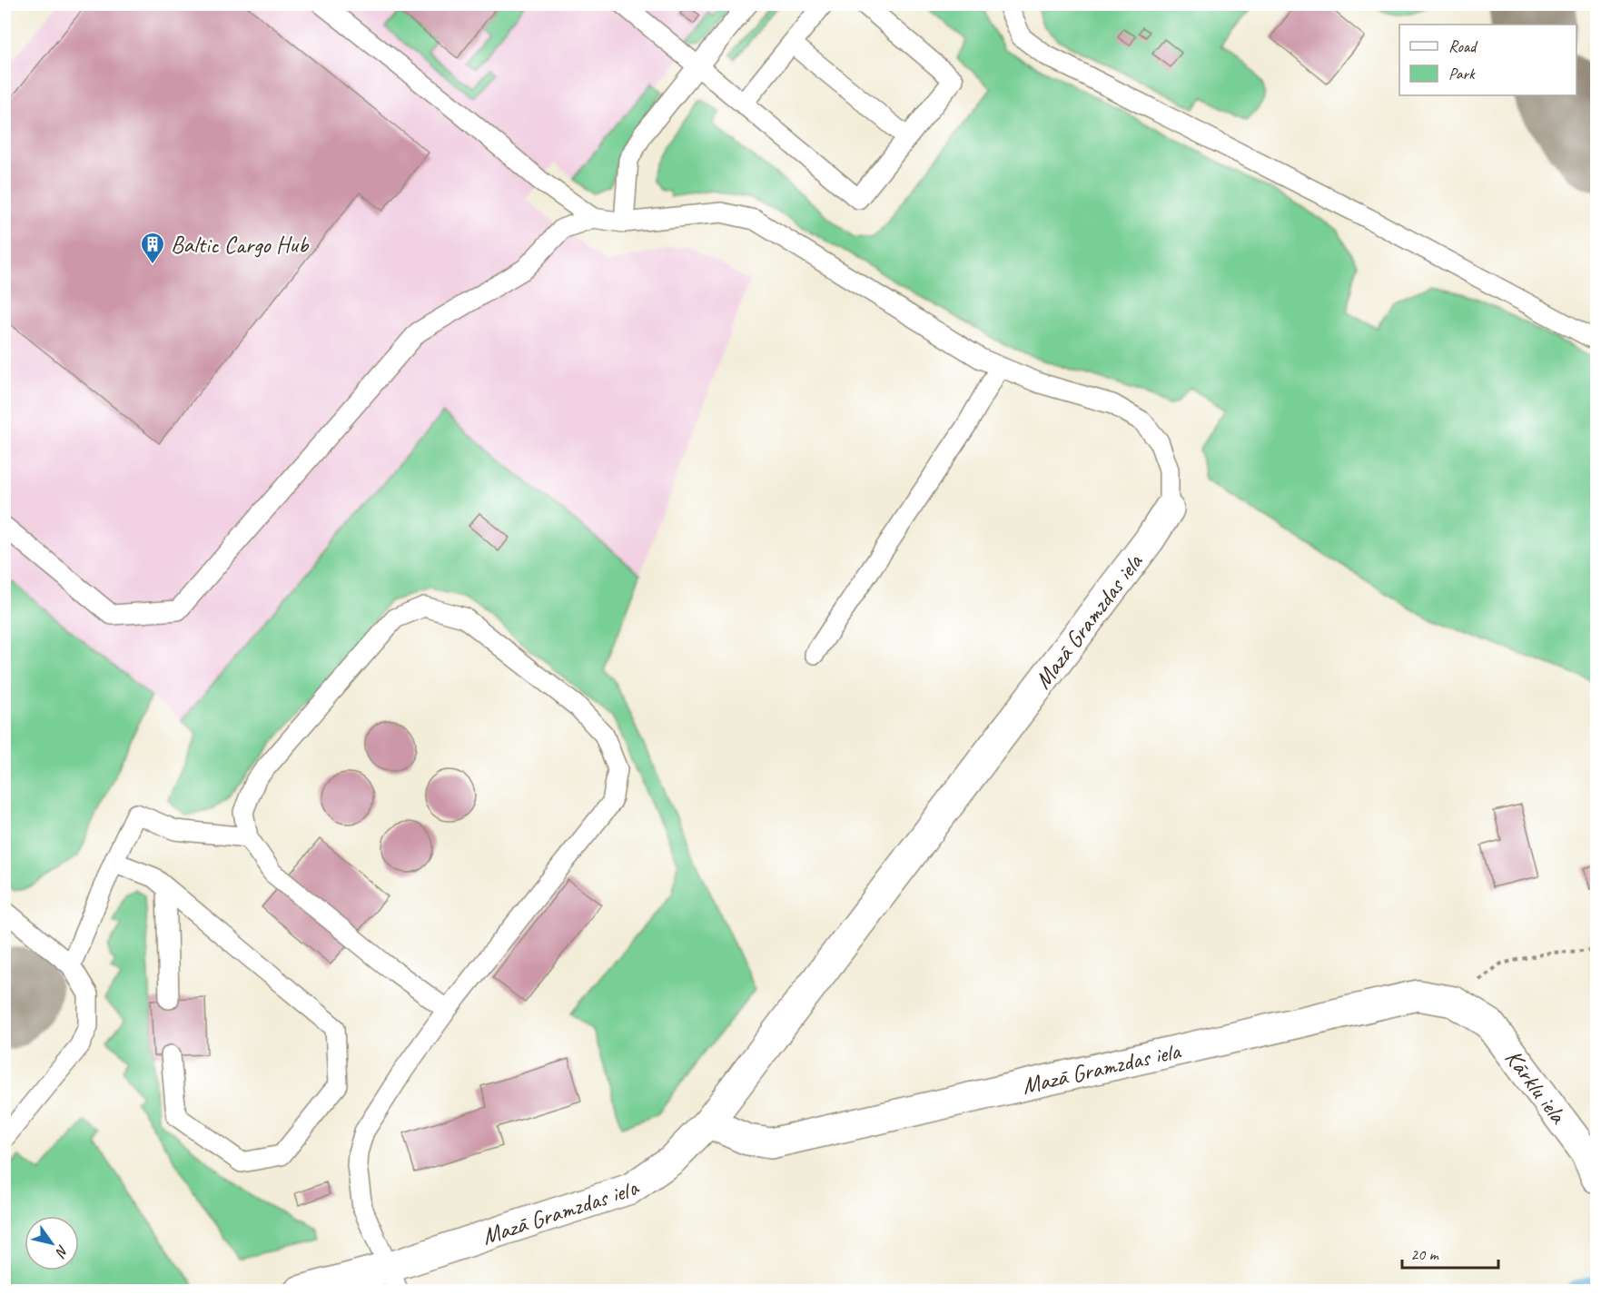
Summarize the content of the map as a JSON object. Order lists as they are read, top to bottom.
{
  "streets": {
    "street": ["Mazā Gramzdas iela", "Kārklu iela"]
  },
  "crossings": [
    ["Mazā Gramzdas iela", "Kārklu iela"]
  ],
  "places": {
    "building": ["Baltic Cargo Hub"]
  },
  "legend": ["Road", "Park"],
  "scale_bar": "20 m",
  "north": "bottom right"
}
